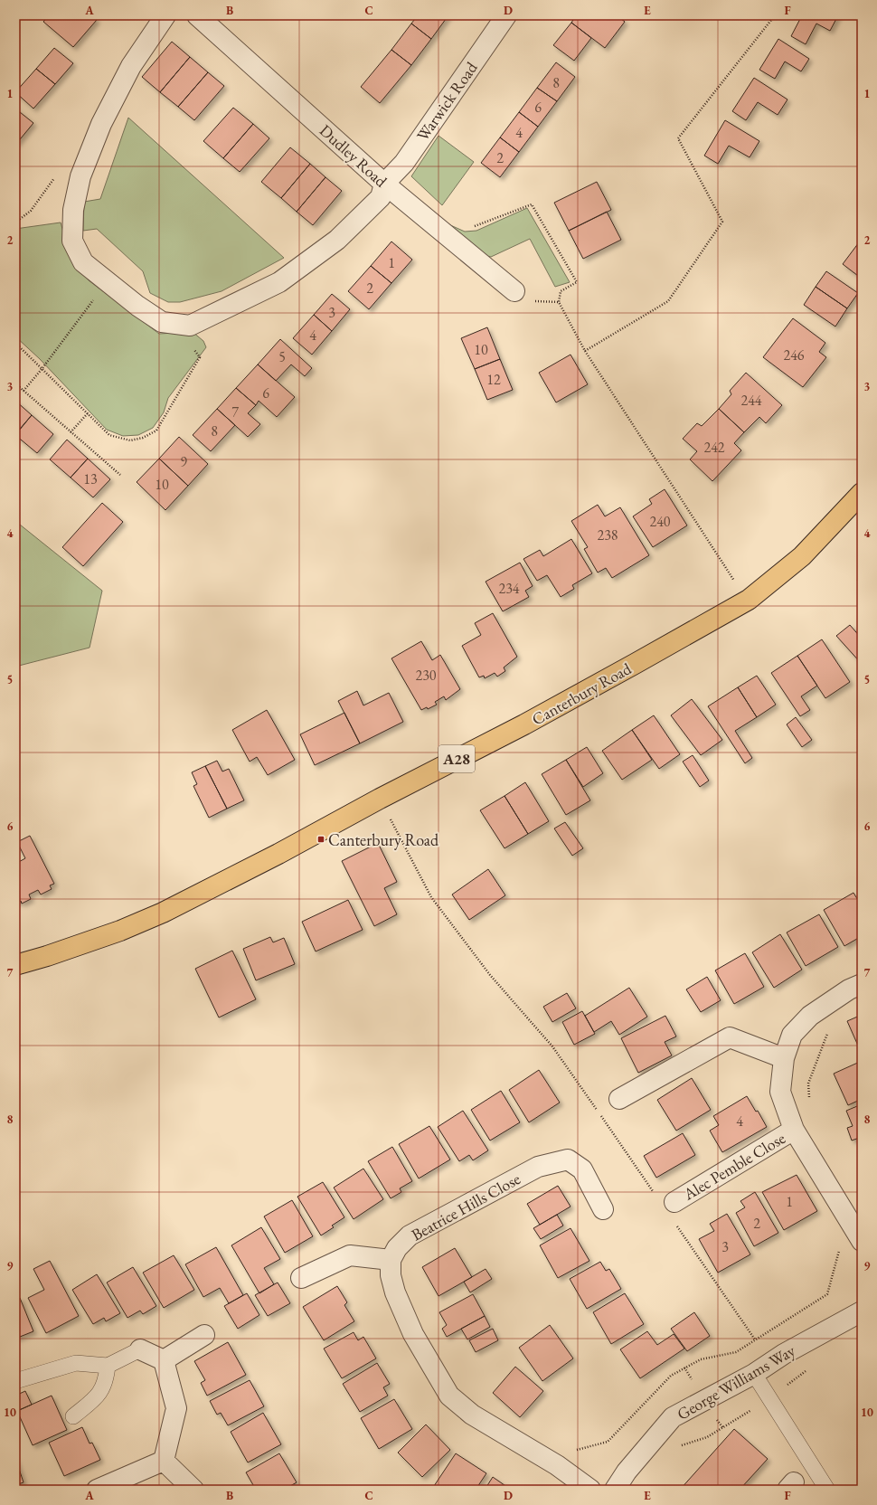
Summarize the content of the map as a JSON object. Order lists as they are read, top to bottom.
{
  "streets": {
    "highway": ["Canterbury Road", "A28"],
    "street": [
      "Warwick Road",
      "Dudley Road",
      "Alec Pemble Close",
      "Beatrice Hills Close",
      "George Williams Way"
    ]
  },
  "crossings": [
    ["Warwick Road", "Dudley Road"]
  ],
  "places": {
    "transit": ["Canterbury Road"]
  },
  "house_numbers": [
    "8",
    "6",
    "4",
    "2",
    "1",
    "2",
    "3",
    "4",
    "10",
    "246",
    "5",
    "12",
    "6",
    "244",
    "7",
    "8",
    "242",
    "9",
    "13",
    "10",
    "240",
    "238",
    "234",
    "230",
    "4",
    "1",
    "2",
    "3"
  ],
  "grid": {
    "columns": [
      "A",
      "B",
      "C",
      "D",
      "E",
      "F"
    ],
    "rows": [
      "1",
      "2",
      "3",
      "4",
      "5",
      "6",
      "7",
      "8",
      "9",
      "10"
    ]
  }
}
